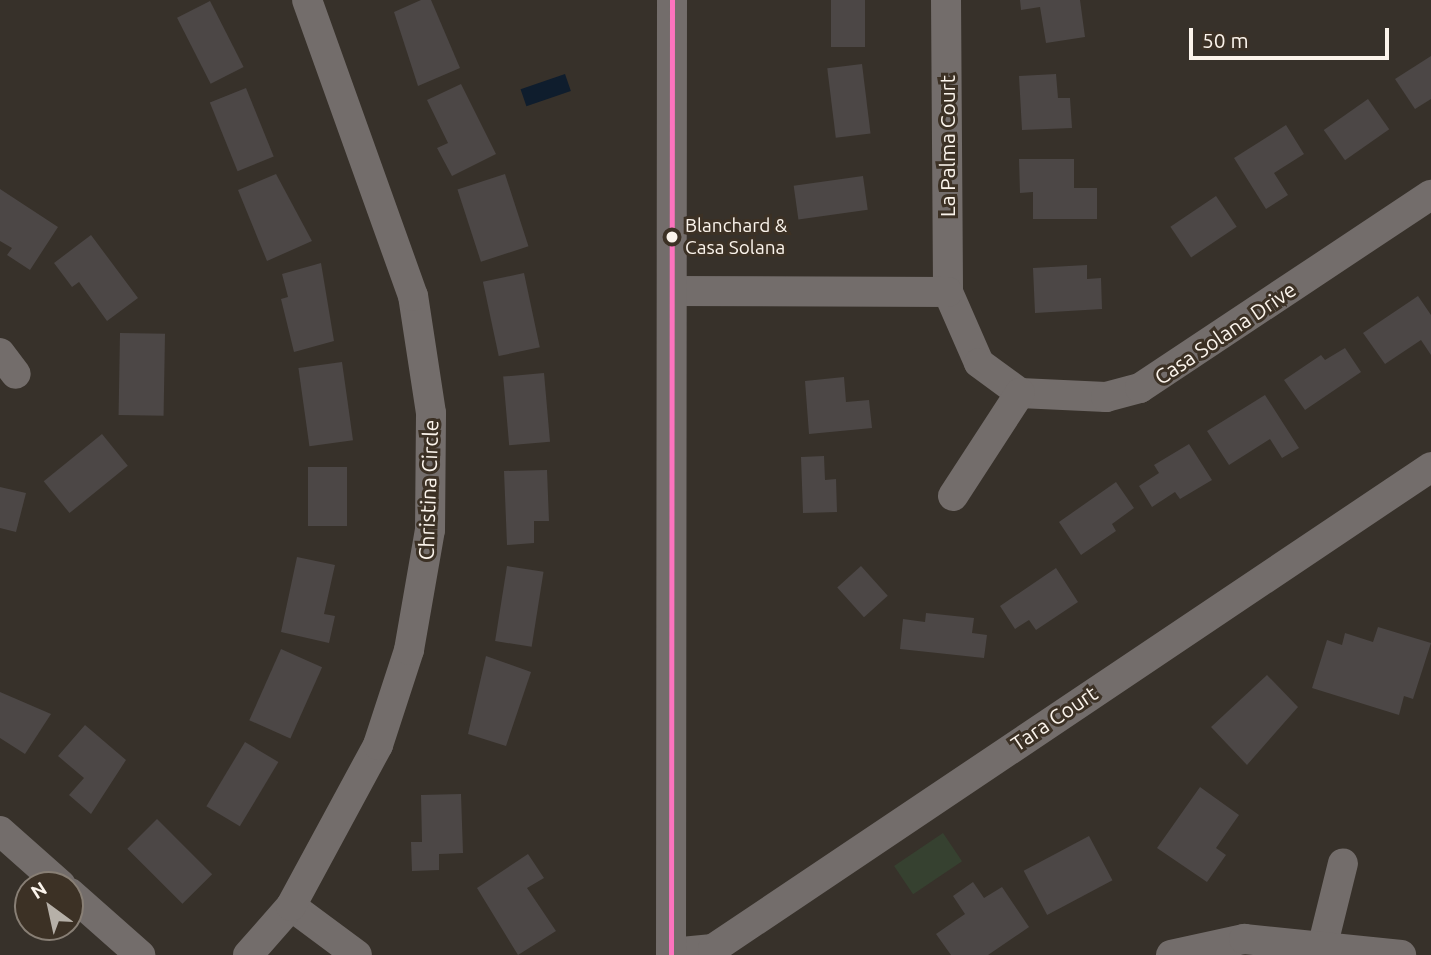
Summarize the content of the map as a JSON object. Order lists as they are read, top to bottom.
{
  "streets": {
    "street": [
      "La Palma Court",
      "Casa Solana Drive",
      "Christina Circle",
      "Tara Court"
    ]
  },
  "places": ["Blanchard & Casa Solana"],
  "scale_bar": "50 m",
  "north": "top left"
}
